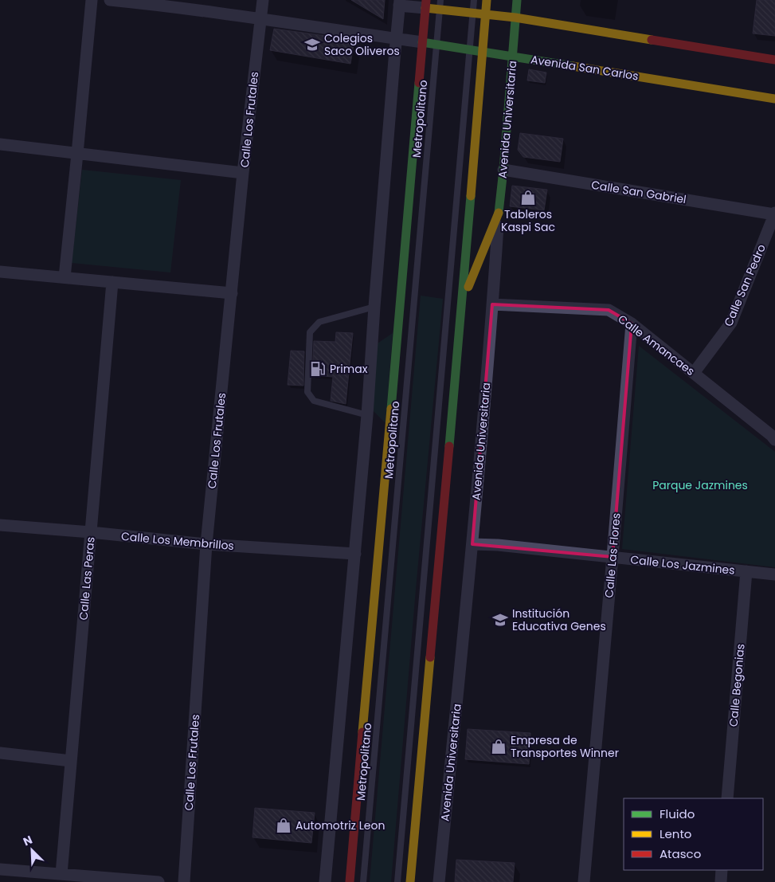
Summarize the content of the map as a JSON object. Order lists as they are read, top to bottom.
{
  "streets": {
    "main road": ["Avenida San Carlos", "Avenida Universitaria"],
    "street": [
      "Calle Los Frutales",
      "Calle San Gabriel",
      "Calle San Pedro",
      "Calle Amancaes",
      "Calle Los Membrillos",
      "Calle Las Flores",
      "Calle Los Jazmines",
      "Calle Las Peras",
      "Calle Begonias"
    ],
    "lane": ["Metropolitano"]
  },
  "crossings": [
    ["Avenida San Carlos", "Metropolitano"],
    ["Avenida San Carlos", "Calle Los Frutales"],
    ["Avenida San Carlos", "Avenida Universitaria"],
    ["Calle Los Frutales", "Calle Los Membrillos"],
    ["Avenida Universitaria", "Calle San Gabriel"],
    ["Avenida Universitaria", "Calle Amancaes"],
    ["Avenida Universitaria", "Calle Los Jazmines"],
    ["Calle San Gabriel", "Calle San Pedro"],
    ["Calle San Pedro", "Calle Amancaes"],
    ["Calle Amancaes", "Calle Las Flores"],
    ["Calle Los Membrillos", "Calle Las Peras"],
    ["Calle Las Flores", "Calle Los Jazmines"],
    ["Calle Los Jazmines", "Calle Begonias"]
  ],
  "parks": ["Parque Jazmines"],
  "places": {
    "school or university": ["Colegios Saco Oliveros", "Institución Educativa Genes"],
    "shop": ["Tableros Kaspi Sac", "Empresa de Transportes Winner", "Automotriz Leon"],
    "fuel station": ["Primax"]
  },
  "legend": ["Fluido", "Lento", "Atasco"],
  "north": "top left"
}
